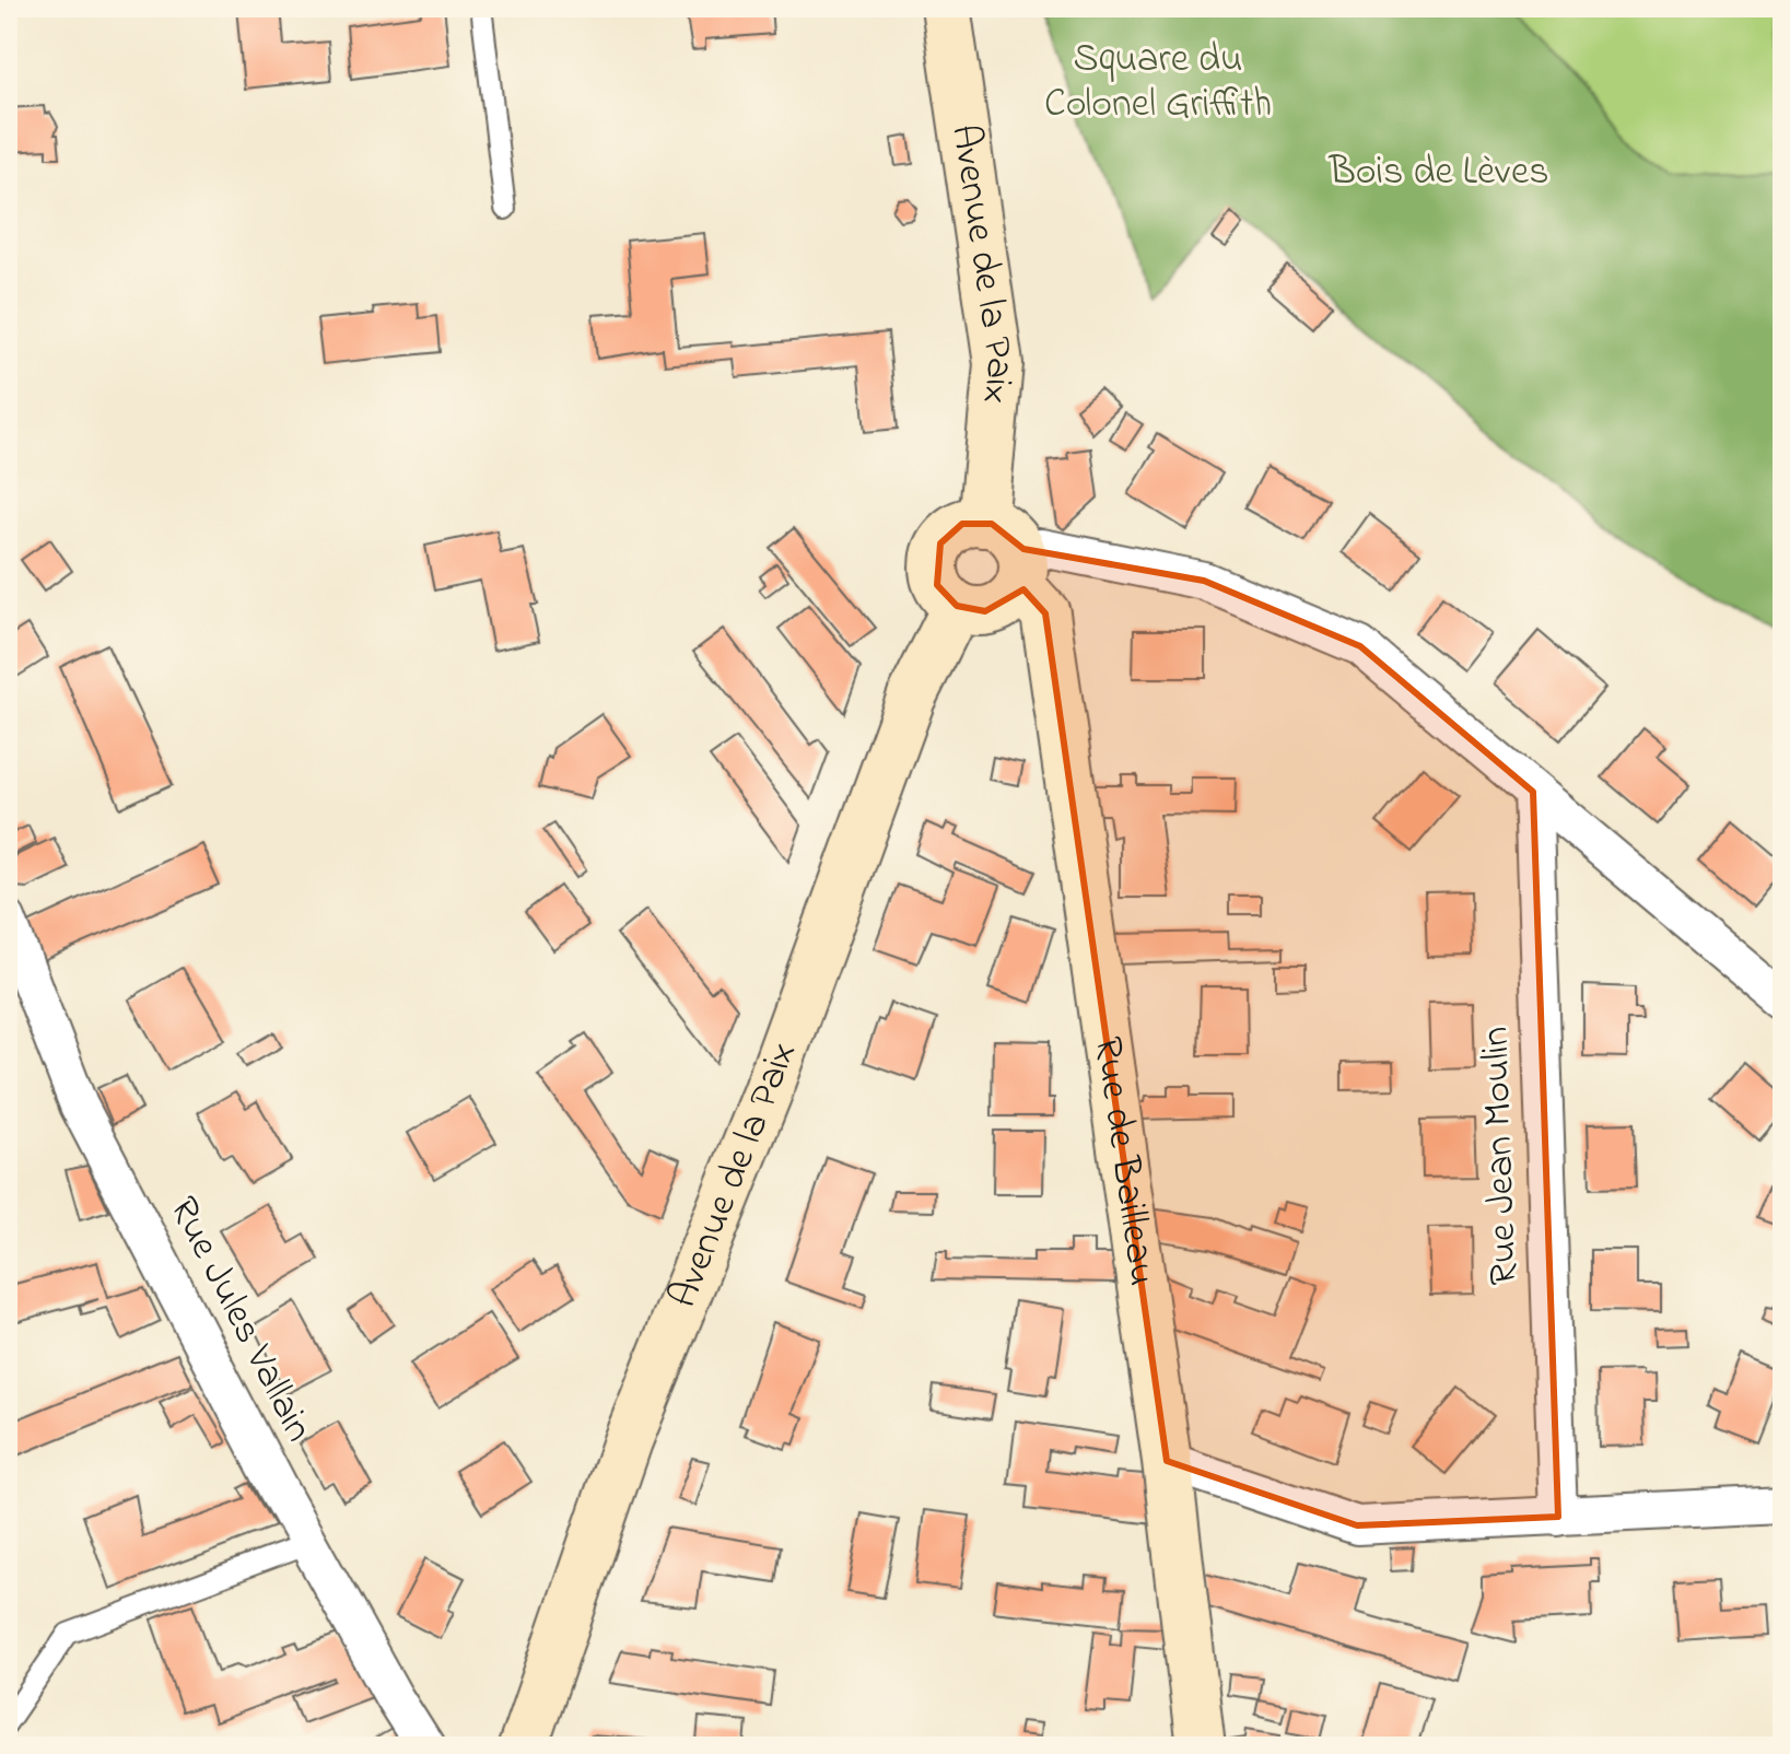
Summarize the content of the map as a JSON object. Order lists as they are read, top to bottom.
{
  "streets": {
    "main road": ["Avenue de la Paix", "Rue de Bailleau"],
    "street": ["Rue Jean Moulin", "Rue Jules Vallain"]
  },
  "crossings": [
    ["Avenue de la Paix", "Rue de Bailleau"]
  ],
  "parks": ["Square du Colonel Griffith", "Bois de Lèves"]
}
